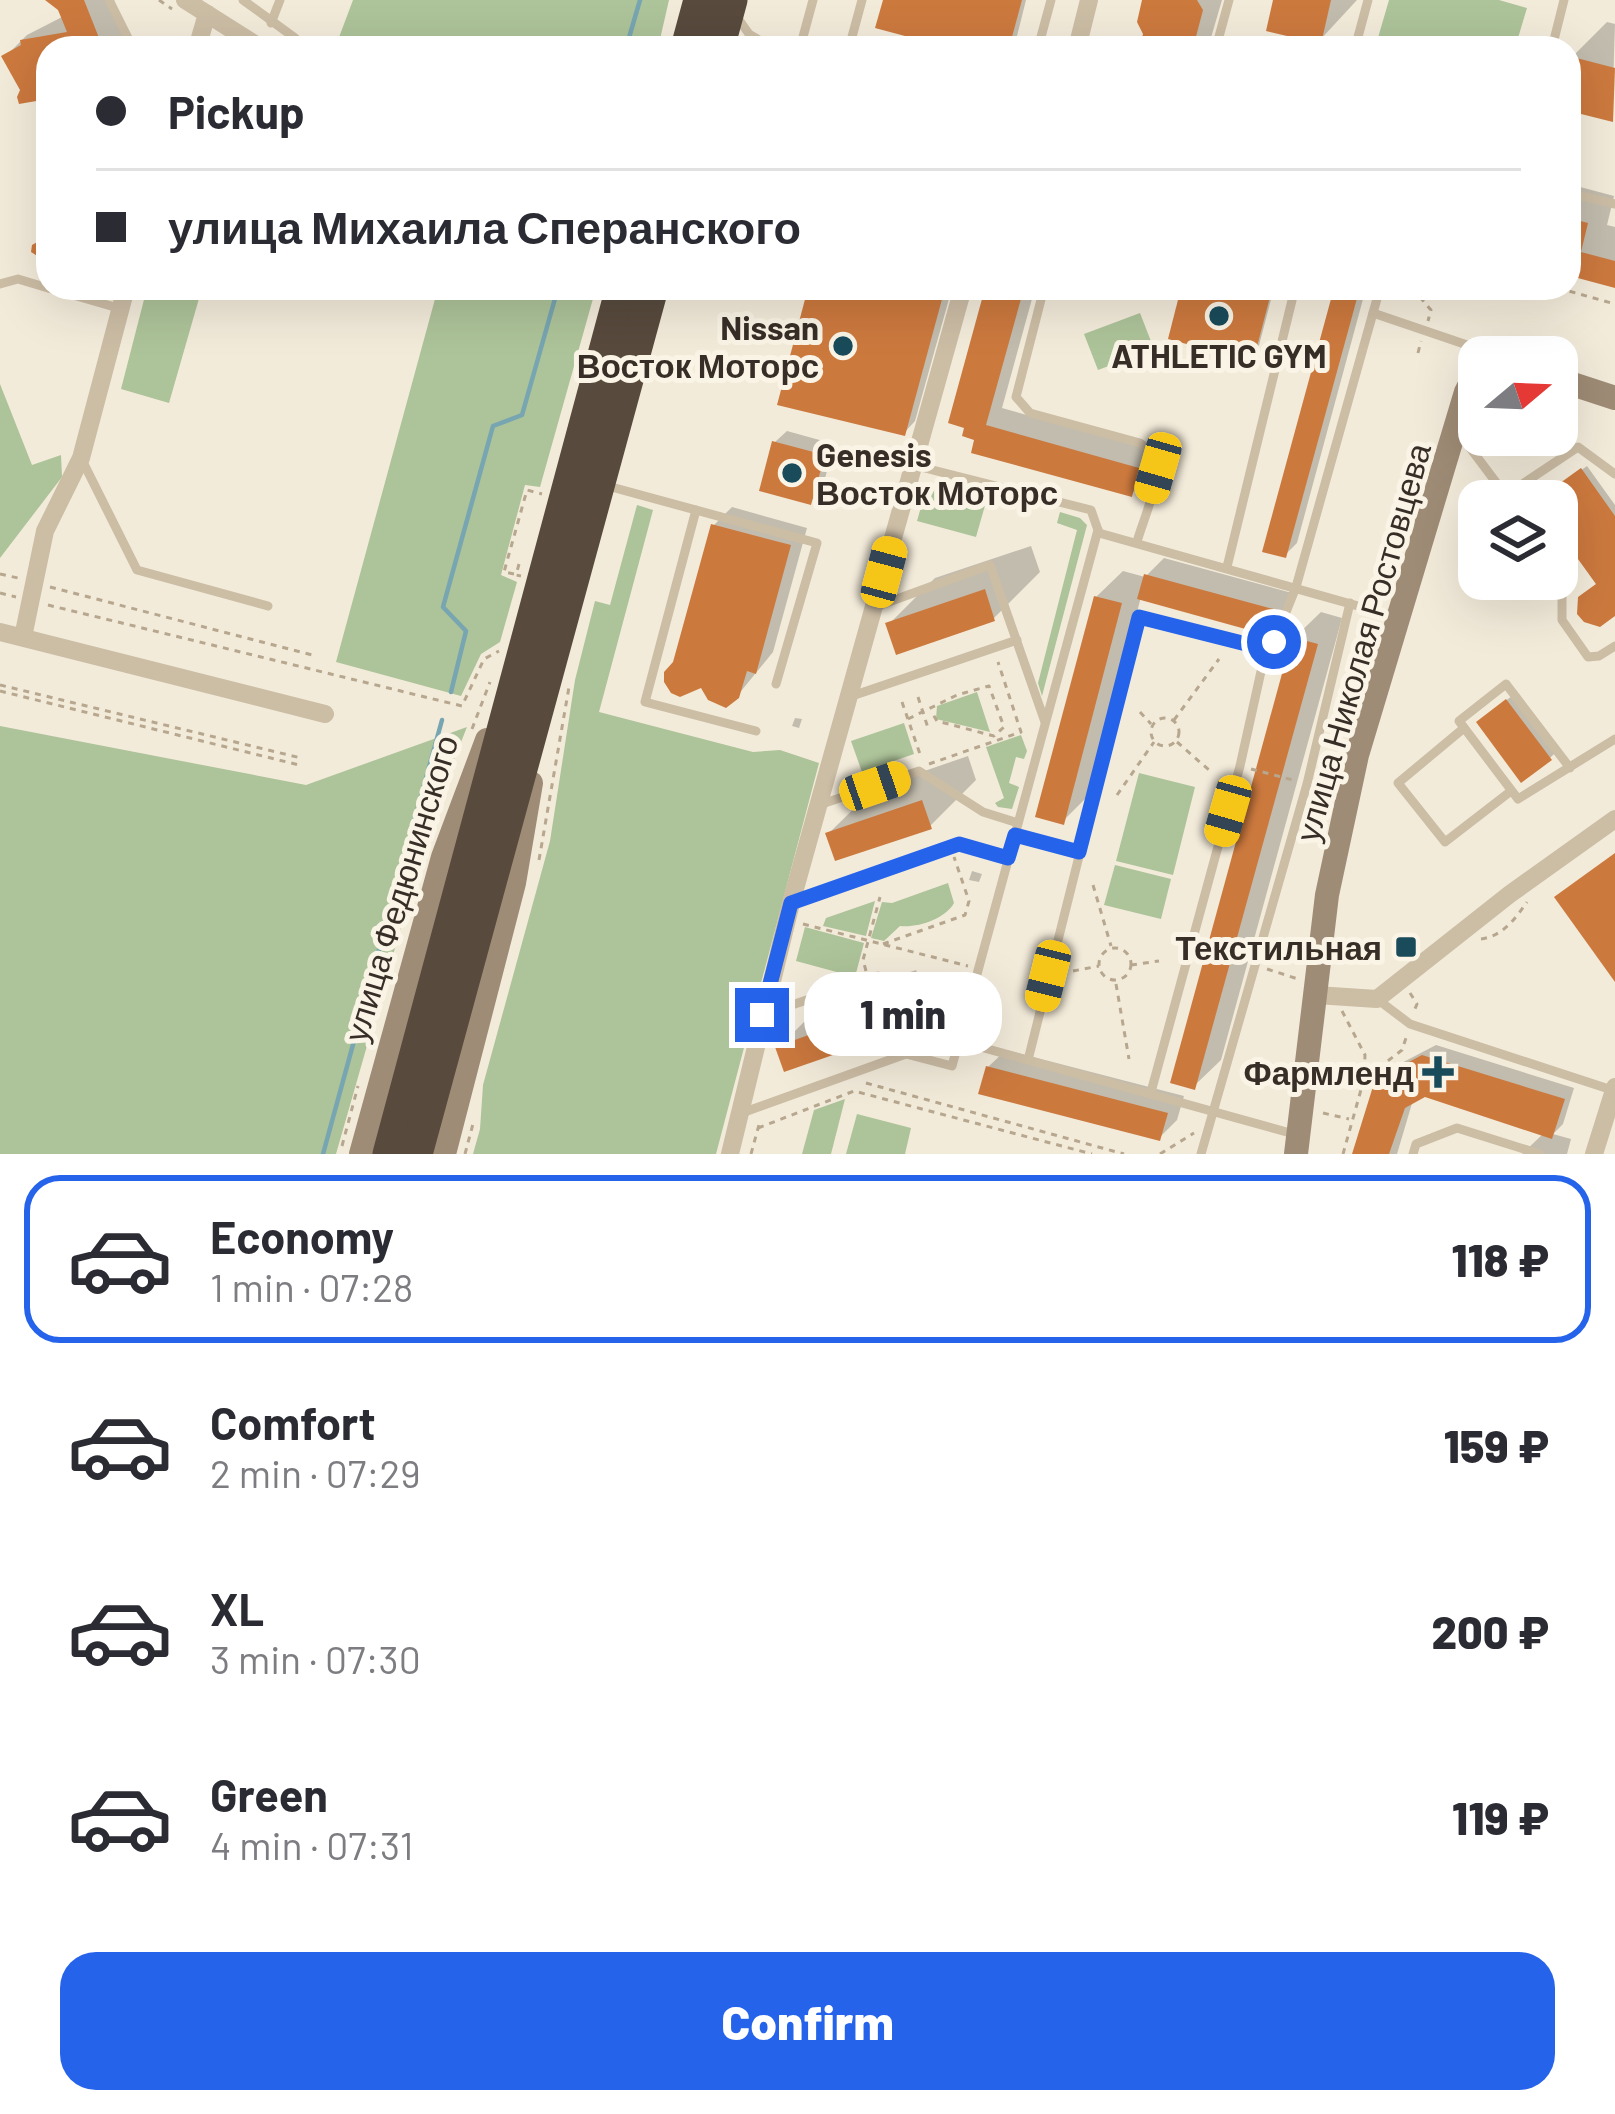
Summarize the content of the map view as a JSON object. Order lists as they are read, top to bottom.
{
  "streets": {
    "highway": ["улица Федюнинского"],
    "main road": ["улица Николая Ростовцева"]
  },
  "places": {
    "other": ["ATHLETIC GYM", "Nissan Восток Моторс", "Genesis Восток Моторс"],
    "transit": ["Текстильная"],
    "health": ["Фармленд"]
  },
  "north": "right",
  "page": {
    "banner": ["Pickup", "улица Михаила Сперанского"],
    "bubble": "1 min",
    "list": [
      {
        "name": "Economy",
        "note": "1 min · 07:28",
        "value": "118 ₽"
      },
      {
        "name": "Comfort",
        "note": "2 min · 07:29",
        "value": "159 ₽"
      },
      {
        "name": "XL",
        "note": "3 min · 07:30",
        "value": "200 ₽"
      },
      {
        "name": "Green",
        "note": "4 min · 07:31",
        "value": "119 ₽"
      }
    ],
    "buttons": "Confirm"
  }
}
